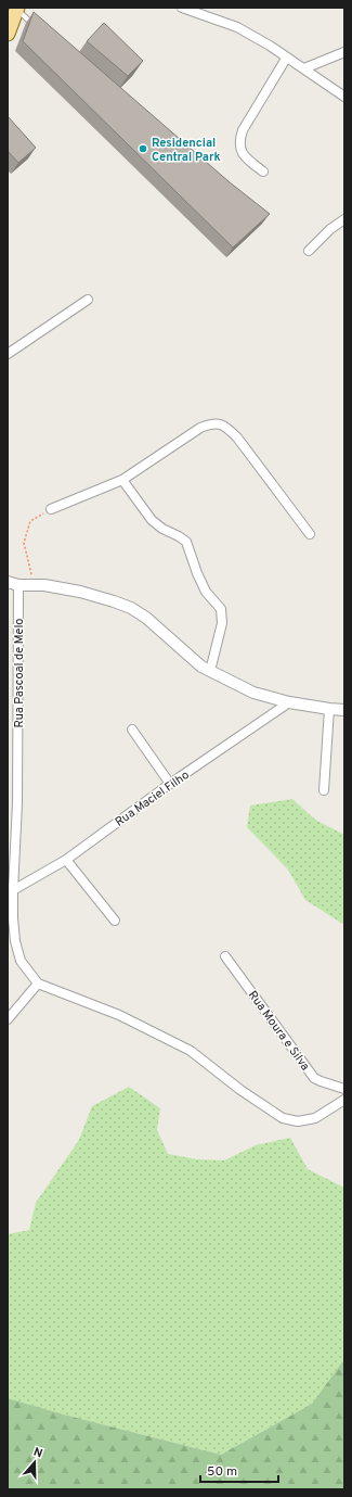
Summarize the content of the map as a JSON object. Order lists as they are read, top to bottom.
{
  "streets": {
    "street": ["Rua Pascoal de Melo", "Rua Maciel Filho", "Rua Moura e Silva"]
  },
  "crossings": [
    ["Rua Pascoal de Melo", "Rua Maciel Filho"]
  ],
  "places": ["Residencial Central Park"],
  "scale_bar": "50 m",
  "north": "top"
}
